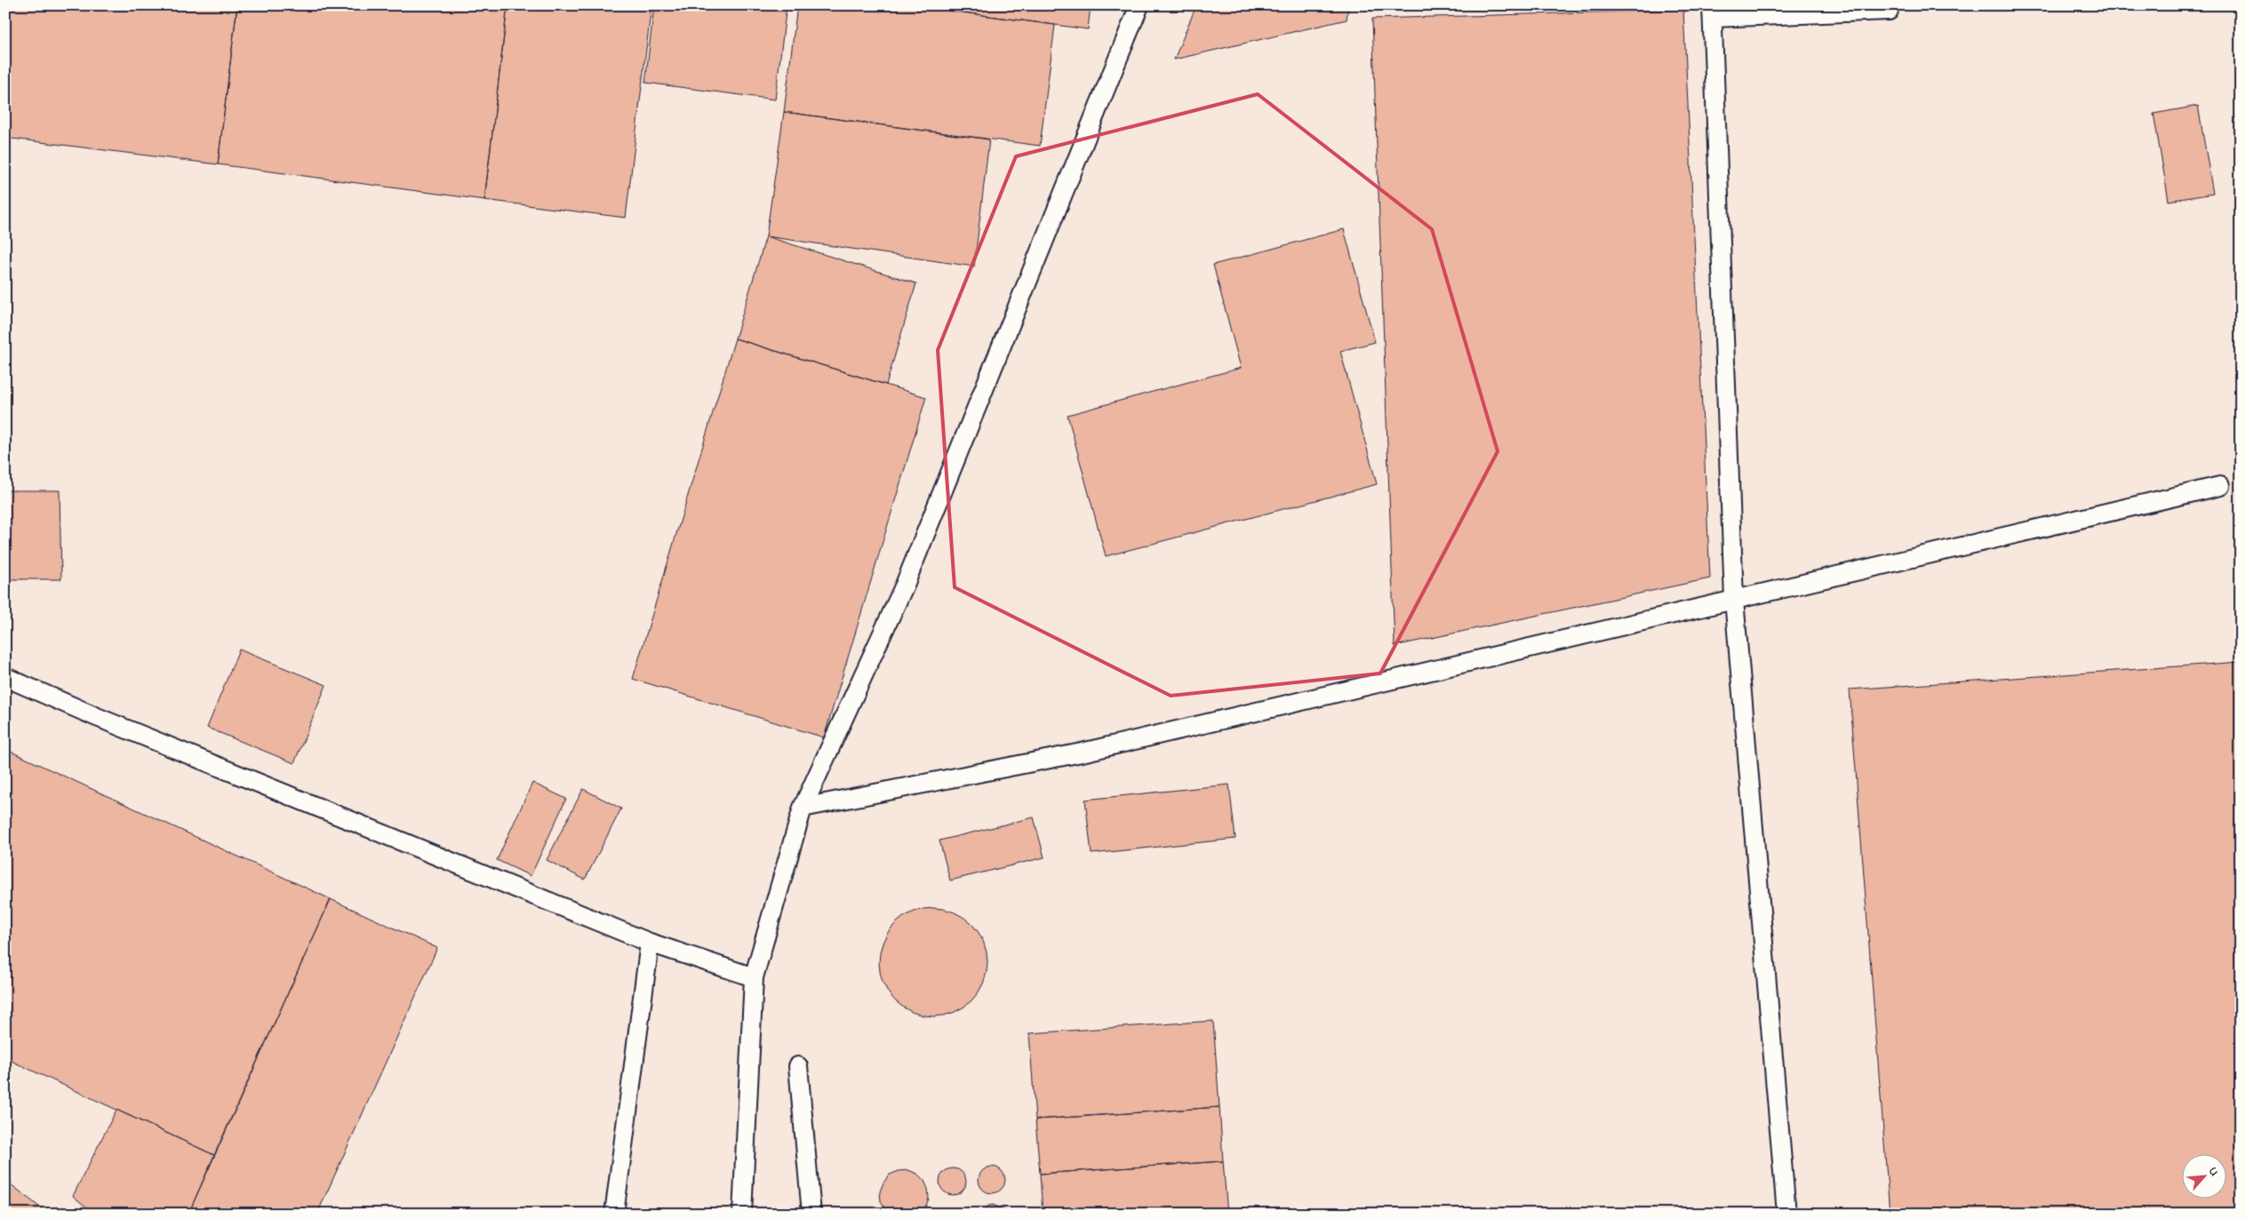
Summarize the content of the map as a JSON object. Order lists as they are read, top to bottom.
{
  "north": "top right"
}
